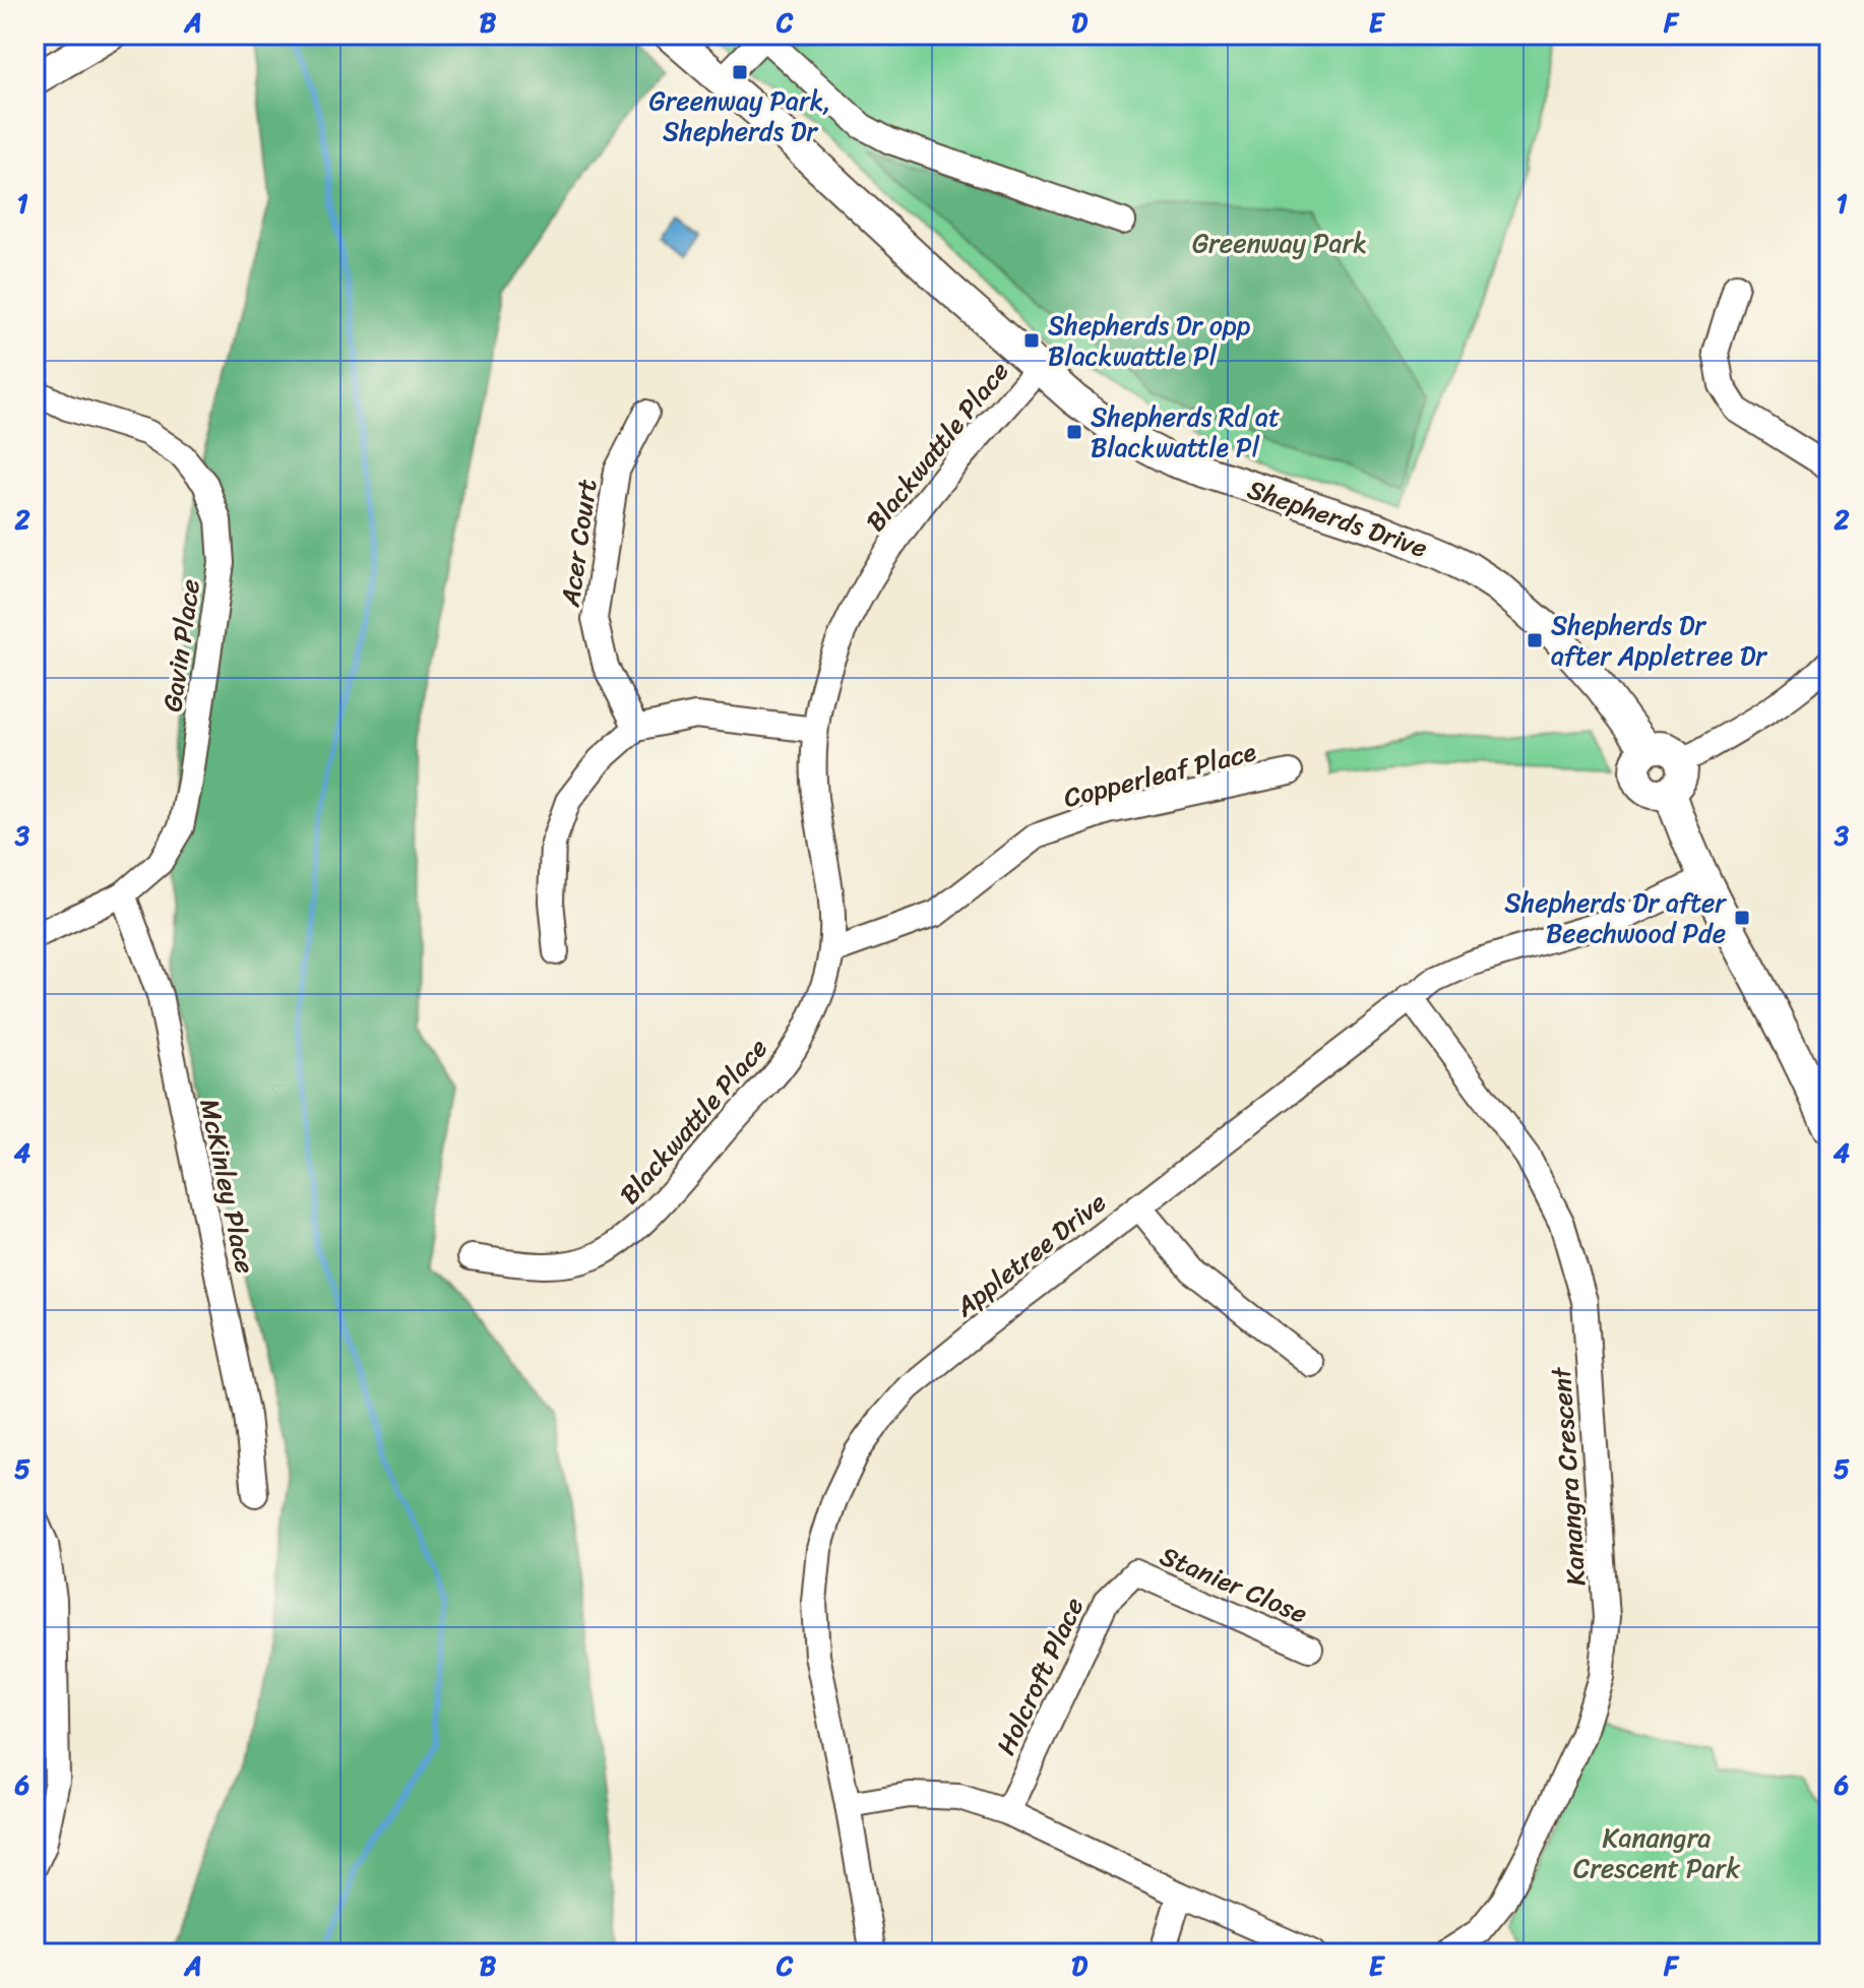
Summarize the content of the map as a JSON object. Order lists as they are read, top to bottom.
{
  "streets": {
    "main road": ["Shepherds Drive"],
    "street": [
      "Blackwattle Place",
      "Acer Court",
      "Gavin Place",
      "Copperleaf Place",
      "McKinley Place",
      "Appletree Drive",
      "Kanangra Crescent",
      "Stanier Close",
      "Holcroft Place"
    ]
  },
  "crossings": [
    ["Blackwattle Place", "Shepherds Drive"],
    ["Blackwattle Place", "Copperleaf Place"],
    ["Gavin Place", "McKinley Place"],
    ["Appletree Drive", "Kanangra Crescent"],
    ["Stanier Close", "Holcroft Place"]
  ],
  "parks": ["Greenway Park", "Kanangra Crescent Park"],
  "places": {
    "transit": [
      "Greenway Park, Shepherds Dr",
      "Shepherds Dr opp Blackwattle Pl",
      "Shepherds Rd at Blackwattle Pl",
      "Shepherds Dr after Appletree Dr",
      "Shepherds Dr after Beechwood Pde"
    ]
  },
  "grid": {
    "columns": [
      "A",
      "B",
      "C",
      "D",
      "E",
      "F"
    ],
    "rows": [
      "1",
      "2",
      "3",
      "4",
      "5",
      "6"
    ]
  }
}
